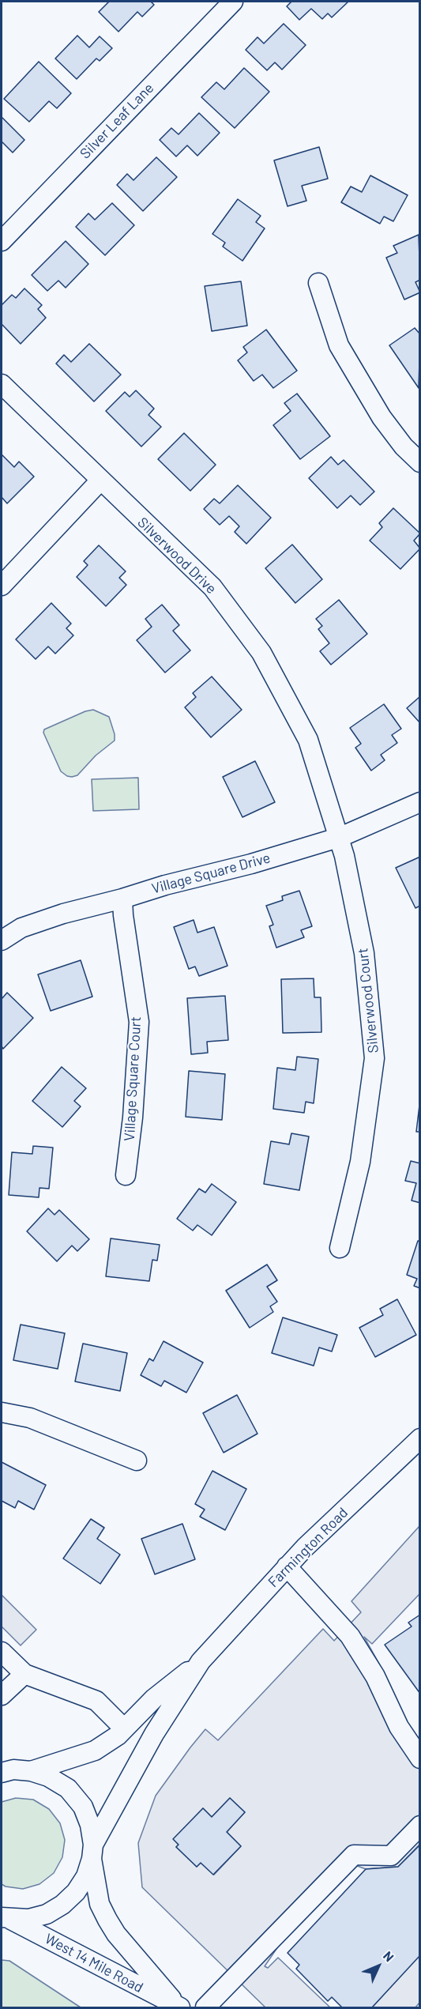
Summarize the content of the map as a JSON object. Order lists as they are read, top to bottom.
{
  "streets": {
    "street": [
      "Silver Leaf Lane",
      "Silverwood Drive",
      "Village Square Drive",
      "Silverwood Court",
      "Village Square Court",
      "Farmington Road",
      "West 14 Mile Road"
    ]
  },
  "crossings": [
    ["Silverwood Drive", "Village Square Drive"],
    ["Silverwood Drive", "Silverwood Court"],
    ["Village Square Drive", "Silverwood Court"],
    ["Village Square Drive", "Village Square Court"],
    ["Farmington Road", "West 14 Mile Road"]
  ],
  "north": "top right"
}
